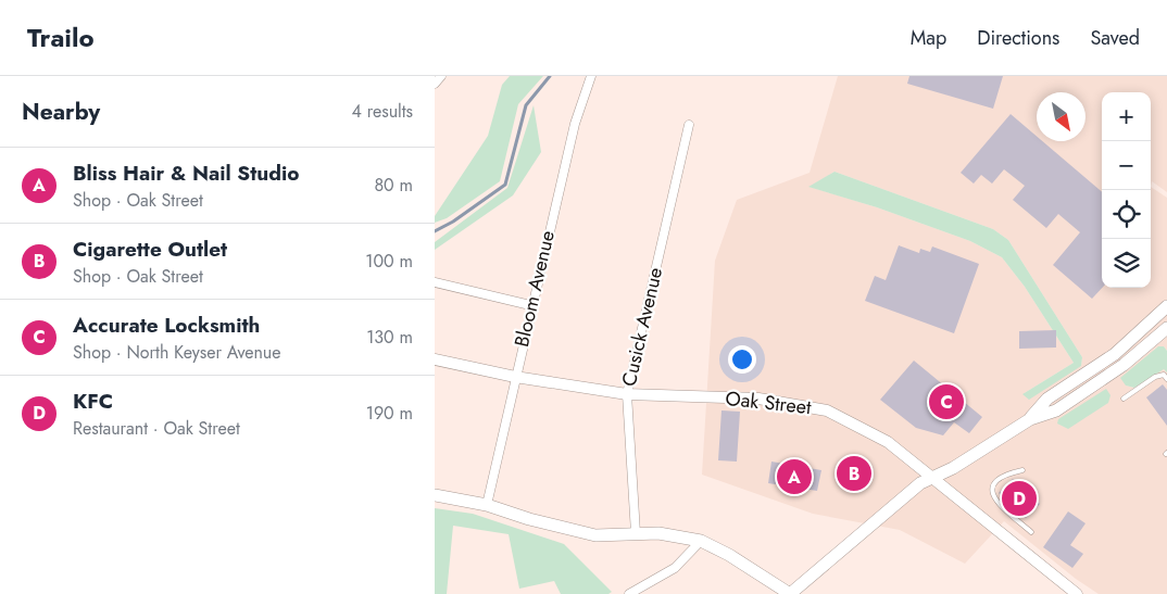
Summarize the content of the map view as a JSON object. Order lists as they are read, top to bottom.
{
  "streets": {
    "street": ["Bloom Avenue", "Cusick Avenue", "Oak Street"]
  },
  "crossings": [
    ["Bloom Avenue", "Oak Street"],
    ["Cusick Avenue", "Oak Street"]
  ],
  "north": "bottom right",
  "page": {
    "header": "Trailo",
    "nav": ["Map", "Directions", "Saved"],
    "heading": ["Nearby", "4 results"],
    "map_buttons": ["+", "−"],
    "list": [
      {
        "mark": "A",
        "name": "Bliss Hair & Nail Studio",
        "note": "Shop · Oak Street",
        "value": "80 m"
      },
      {
        "mark": "B",
        "name": "Cigarette Outlet",
        "note": "Shop · Oak Street",
        "value": "100 m"
      },
      {
        "mark": "C",
        "name": "Accurate Locksmith",
        "note": "Shop · North Keyser Avenue",
        "value": "130 m"
      },
      {
        "mark": "D",
        "name": "KFC",
        "note": "Restaurant · Oak Street",
        "value": "190 m"
      }
    ],
    "pins": [
      "C",
      "B",
      "A",
      "D"
    ]
  }
}
